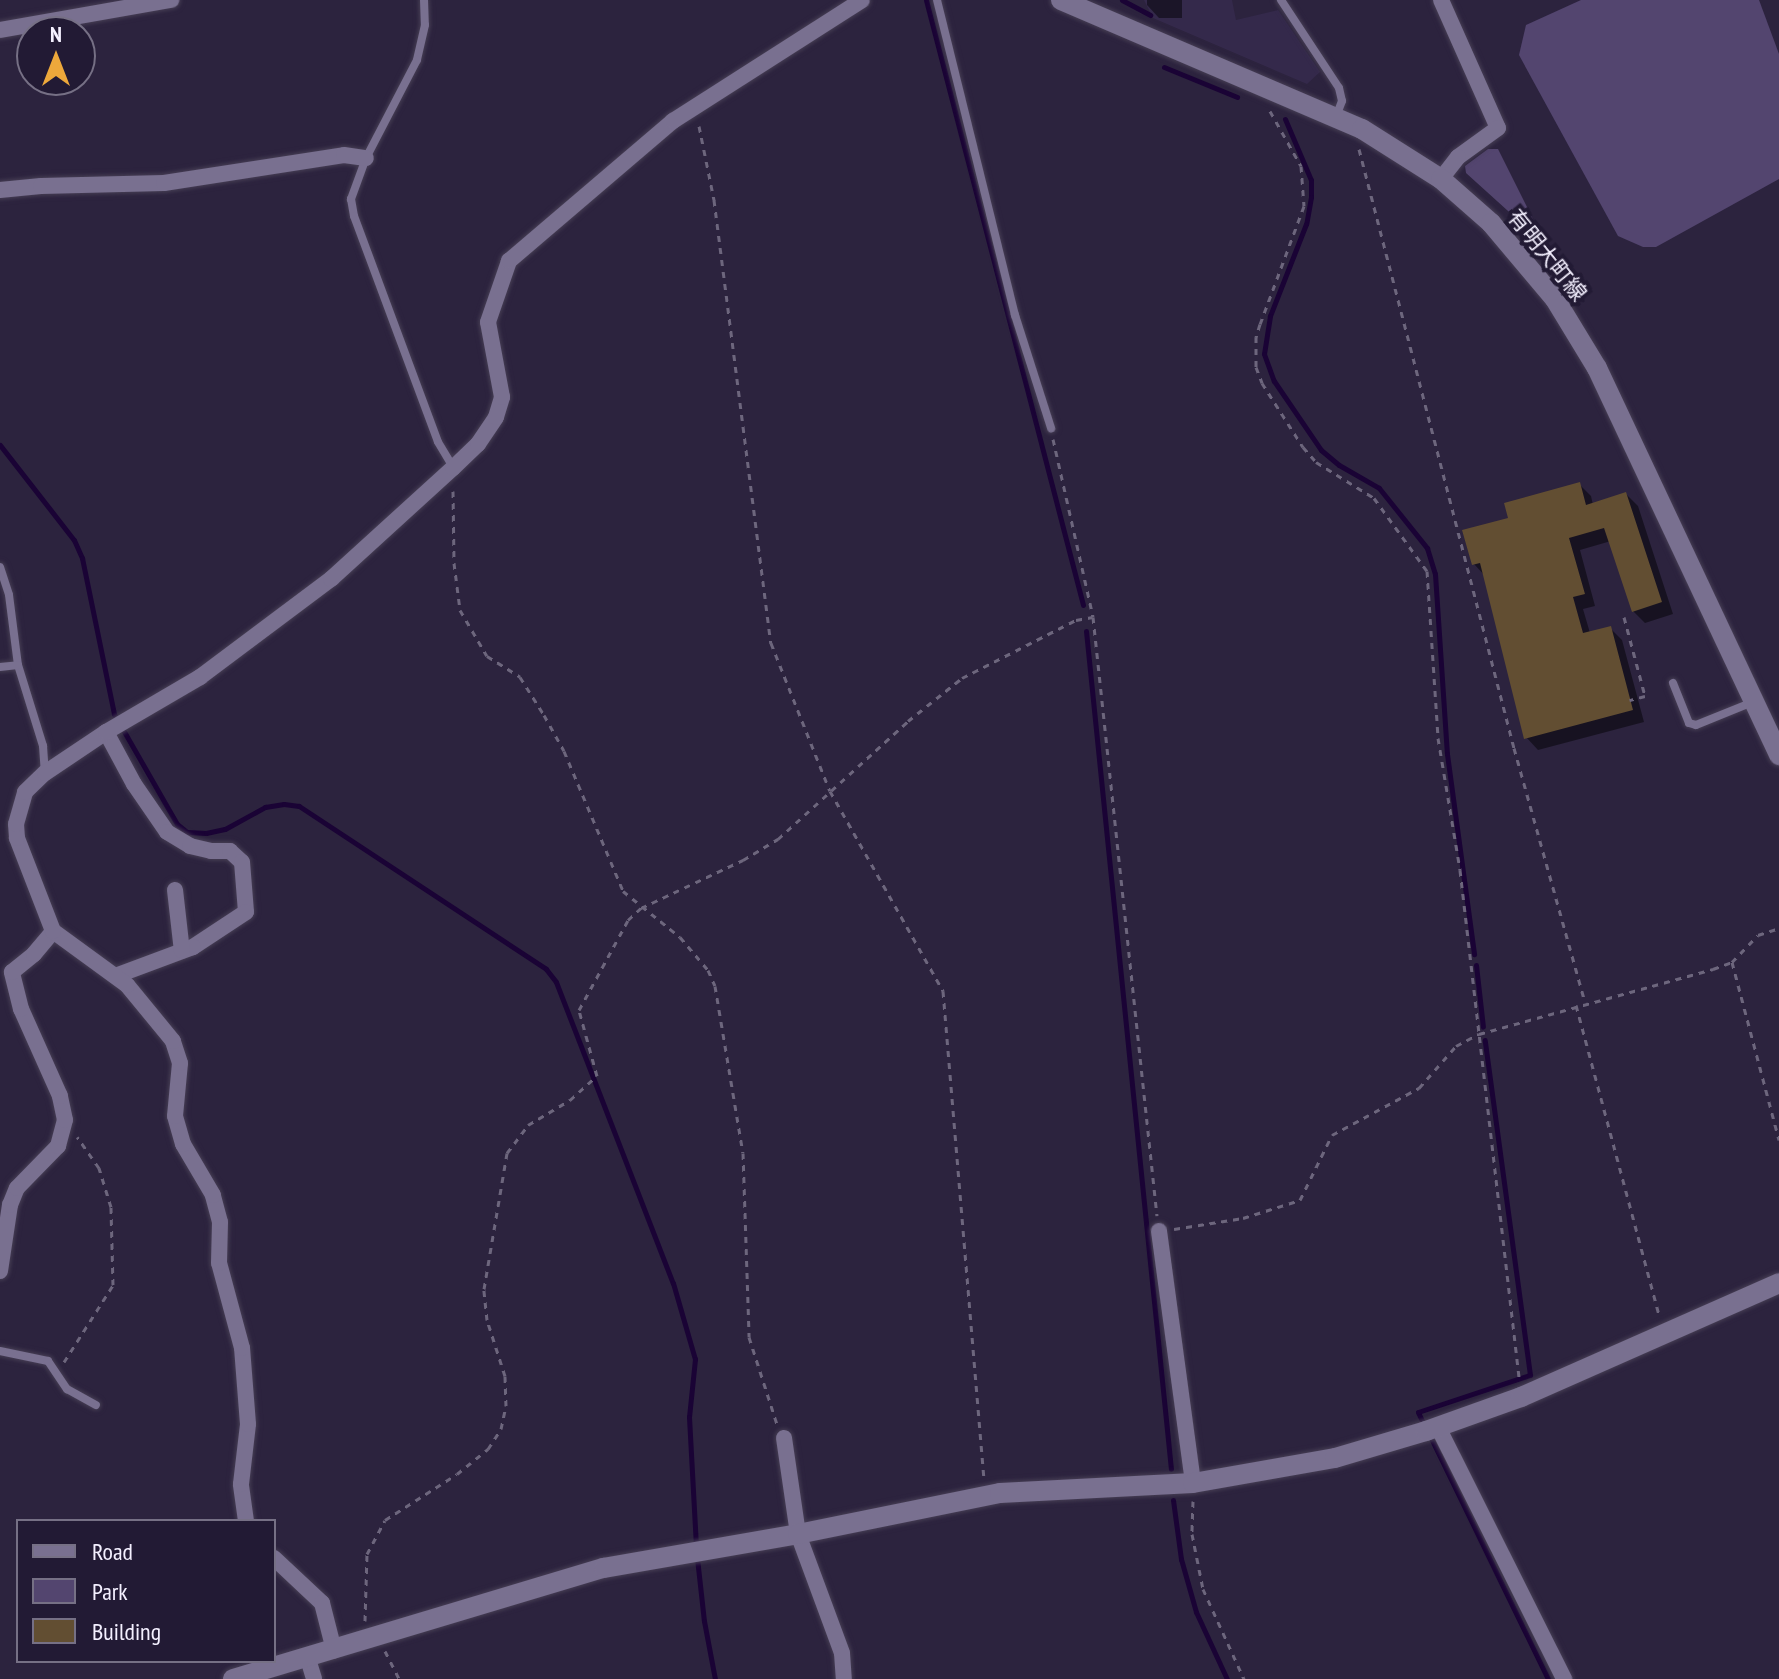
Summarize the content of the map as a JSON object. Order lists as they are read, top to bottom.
{
  "streets": {
    "street": ["有明大町線"]
  },
  "legend": ["Road", "Park", "Building"],
  "north": "top"
}
